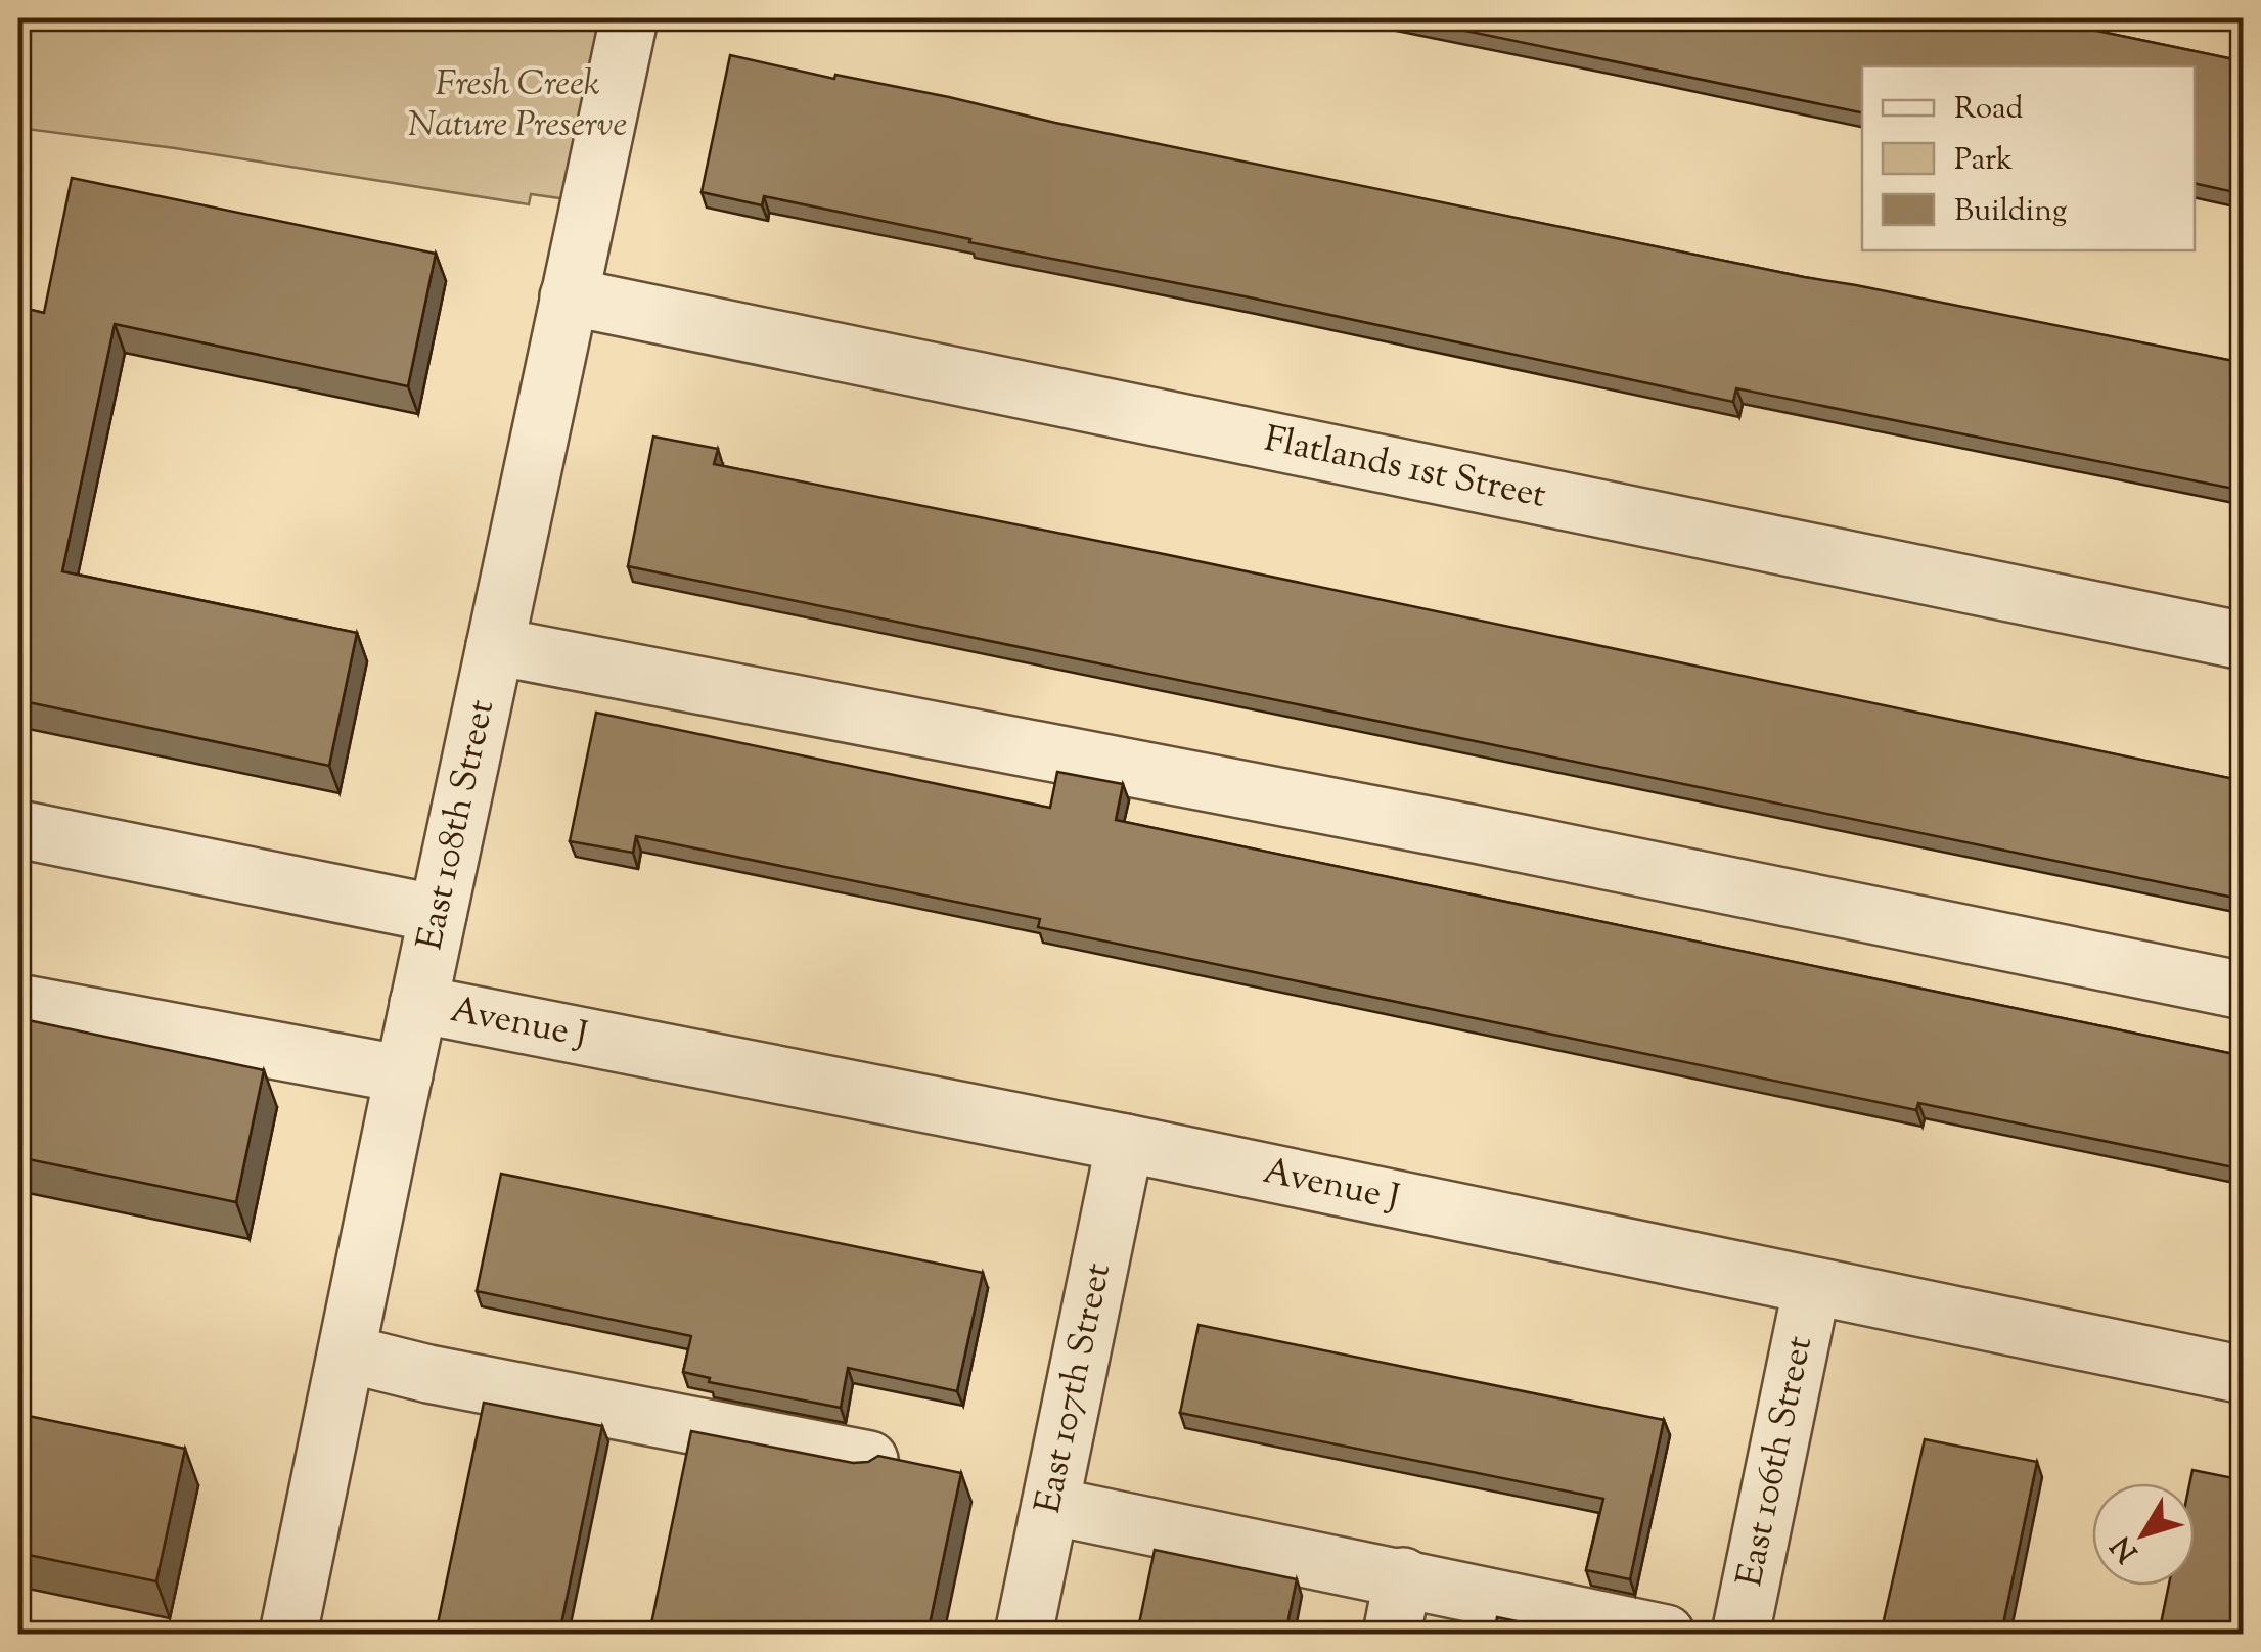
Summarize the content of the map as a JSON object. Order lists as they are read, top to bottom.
{
  "streets": {
    "street": [
      "Flatlands 1st Street",
      "East 108th Street",
      "Avenue J",
      "East 107th Street",
      "East 106th Street"
    ]
  },
  "crossings": [
    ["Flatlands 1st Street", "East 108th Street"],
    ["East 108th Street", "Avenue J"],
    ["Avenue J", "East 107th Street"],
    ["Avenue J", "East 106th Street"]
  ],
  "parks": ["Fresh Creek Nature Preserve"],
  "legend": ["Road", "Park", "Building"],
  "north": "bottom left"
}
